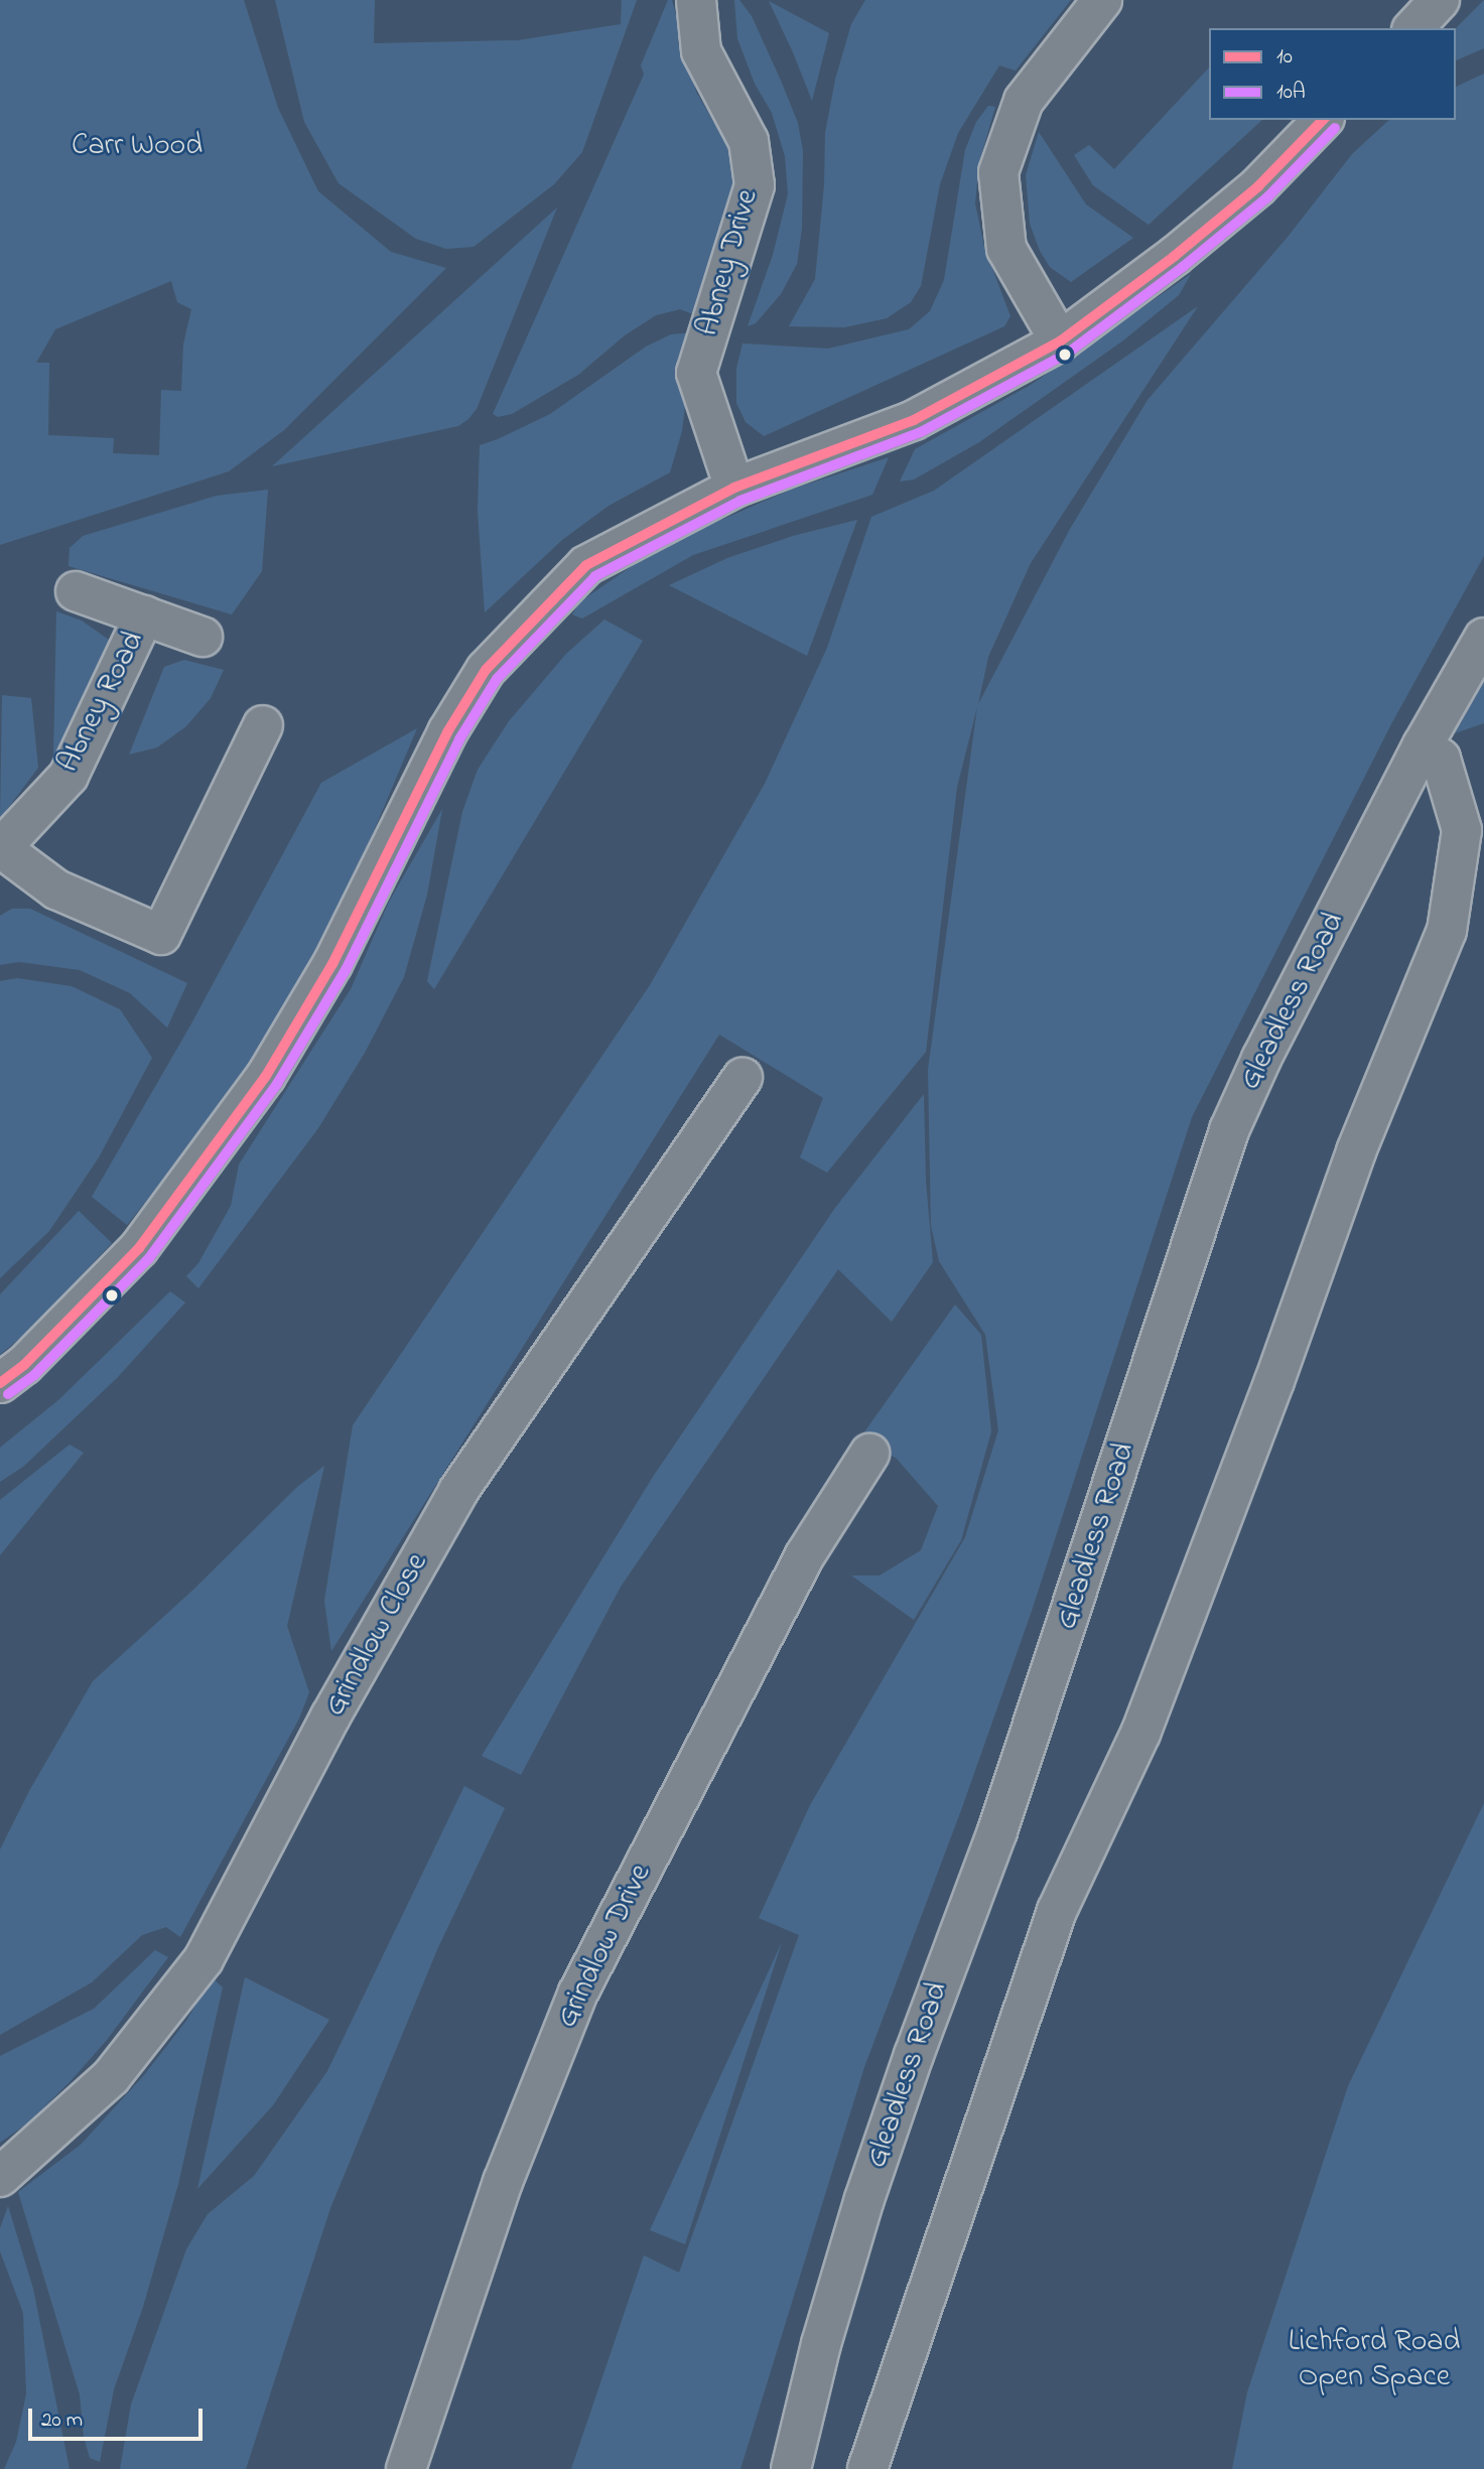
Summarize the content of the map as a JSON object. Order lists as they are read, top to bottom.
{
  "streets": {
    "street": [
      "Abney Drive",
      "Abney Road",
      "Gleadless Road",
      "Grindlow Close",
      "Grindlow Drive"
    ]
  },
  "parks": ["Carr Wood", "Lichford Road Open Space"],
  "lines": ["transit line 10", "transit line 10A"],
  "legend": ["10", "10A"],
  "scale_bar": "20 m"
}
